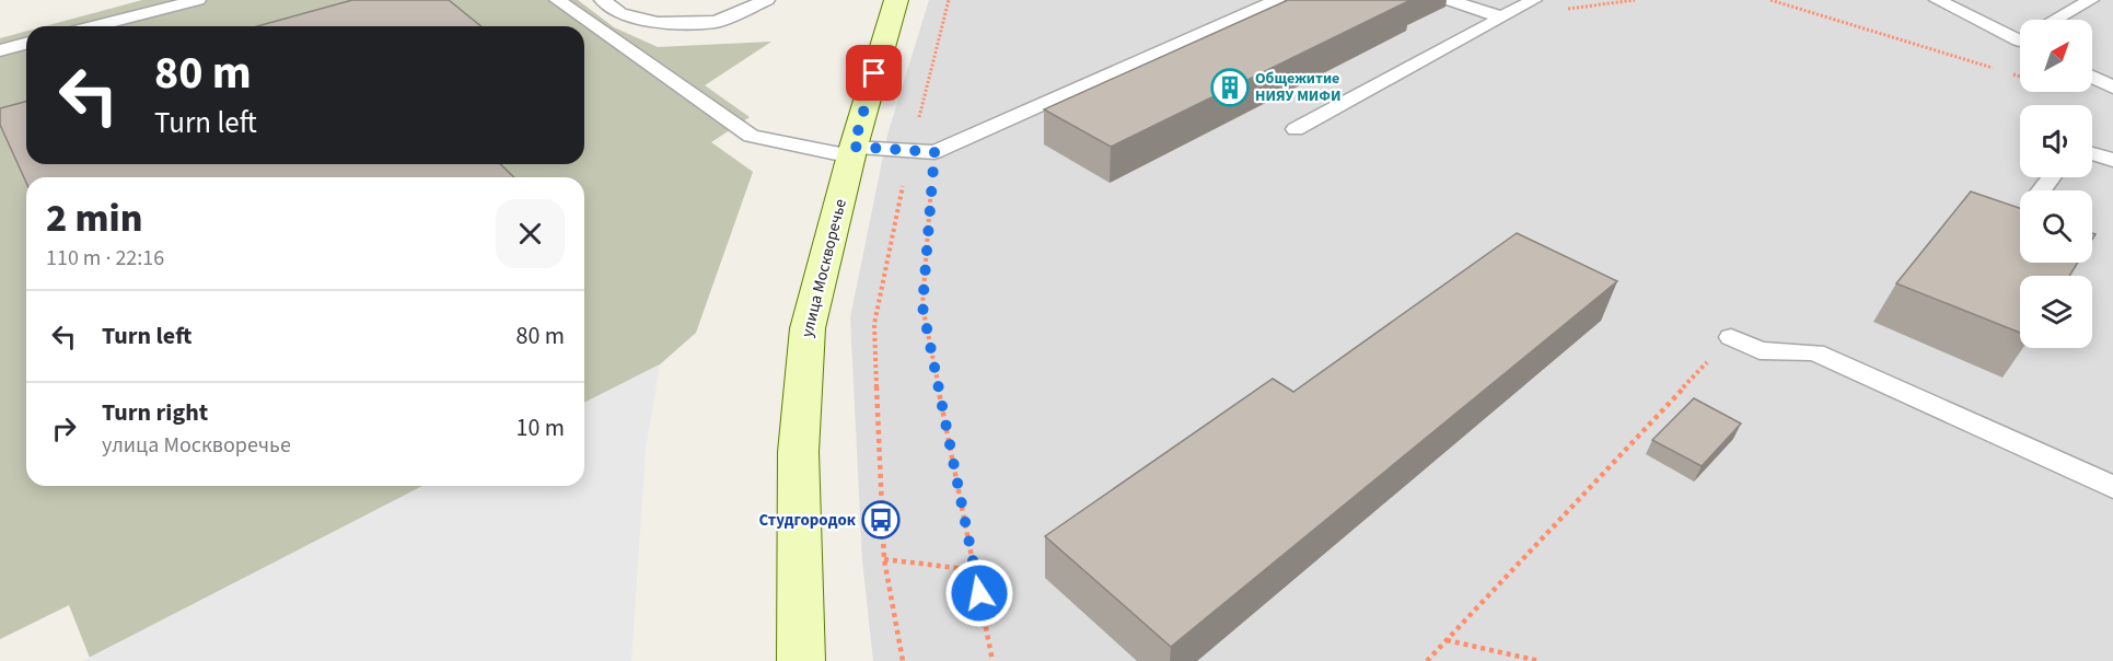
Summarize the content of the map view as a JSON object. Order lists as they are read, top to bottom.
{
  "streets": {
    "main road": ["улица Москворечье"]
  },
  "places": {
    "building": ["Общежитие НИЯУ МИФИ"],
    "bus stop": ["Студгородок"]
  },
  "north": "top right",
  "page": {
    "turn": ["80 m", "Turn left"],
    "heading": ["2 min", "110 m · 22:16"],
    "list": [
      {
        "name": "Turn left",
        "value": "80 m"
      },
      {
        "name": "Turn right",
        "note": "улица Москворечье",
        "value": "10 m"
      }
    ]
  }
}
